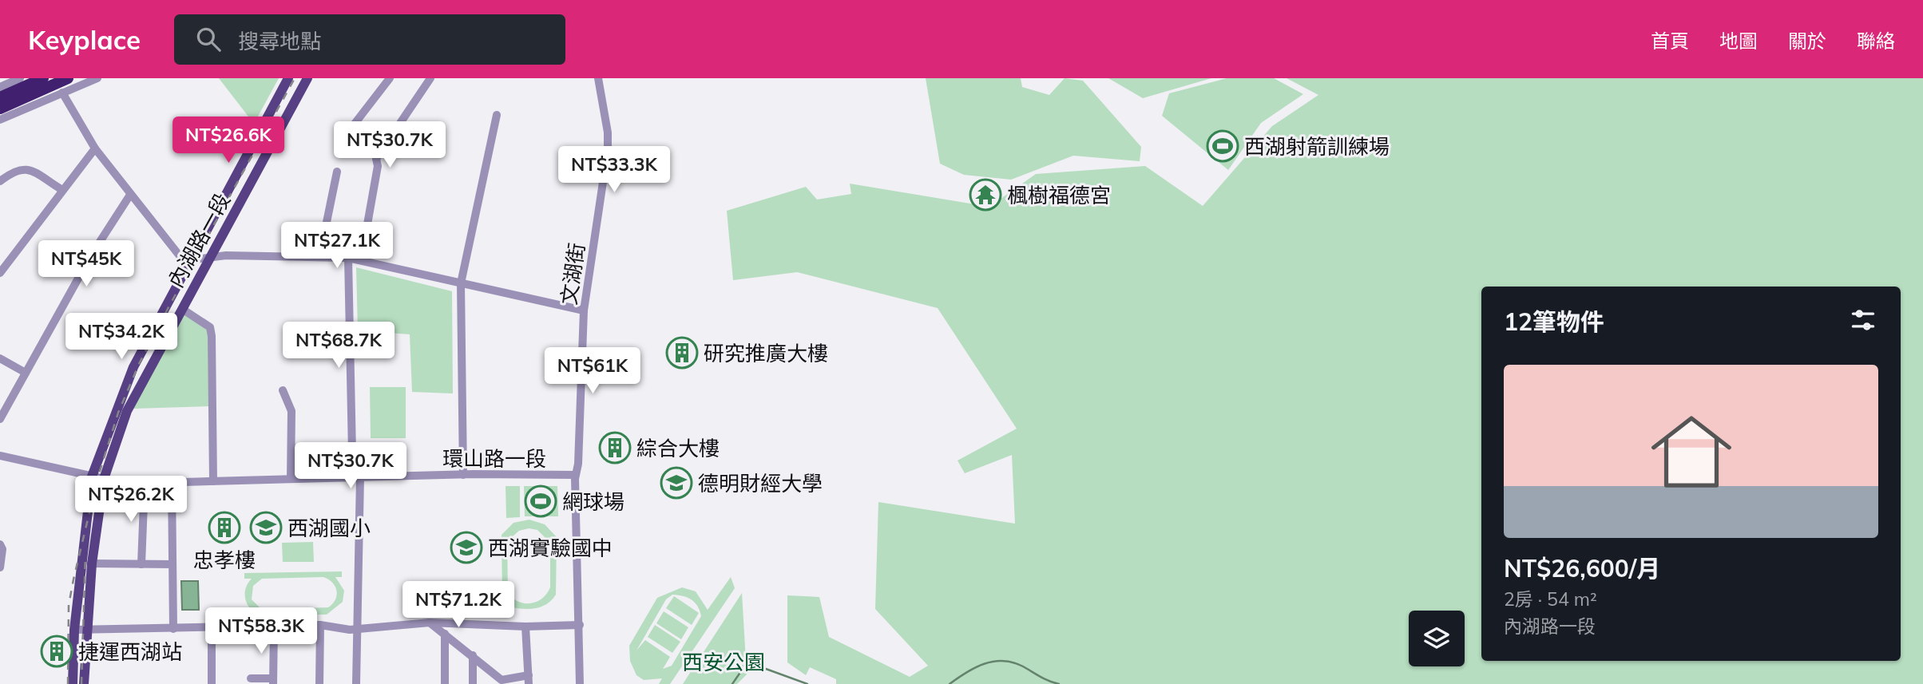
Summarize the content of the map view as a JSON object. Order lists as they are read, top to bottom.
{
  "streets": {
    "main road": ["內湖路一段"],
    "street": ["文湖街", "環山路一段"]
  },
  "crossings": [
    ["內湖路一段", "環山路一段"],
    ["文湖街", "環山路一段"]
  ],
  "parks": ["西安公園"],
  "places": {
    "sports": ["西湖射箭訓練場", "網球場"],
    "temple": ["楓樹福德宮"],
    "building": [
      "研究推廣大樓",
      "綜合大樓",
      "忠孝樓",
      "捷運西湖站"
    ],
    "school or university": ["德明財經大學", "西湖國小", "西湖實驗國中"]
  },
  "page": {
    "header": "Keyplace",
    "search": "搜尋地點",
    "nav": [
      "首頁",
      "地圖",
      "關於",
      "聯絡"
    ],
    "price": [
      "NT$26.6K",
      "NT$30.7K",
      "NT$33.3K",
      "NT$27.1K",
      "NT$45K",
      "NT$34.2K",
      "NT$68.7K",
      "NT$61K",
      "NT$30.7K",
      "NT$26.2K",
      "NT$71.2K",
      "NT$58.3K"
    ],
    "heading": "12筆物件",
    "list": [
      {
        "name": "NT$26,600/月",
        "note": "2房 · 54 m² · 內湖路一段"
      }
    ]
  }
}
